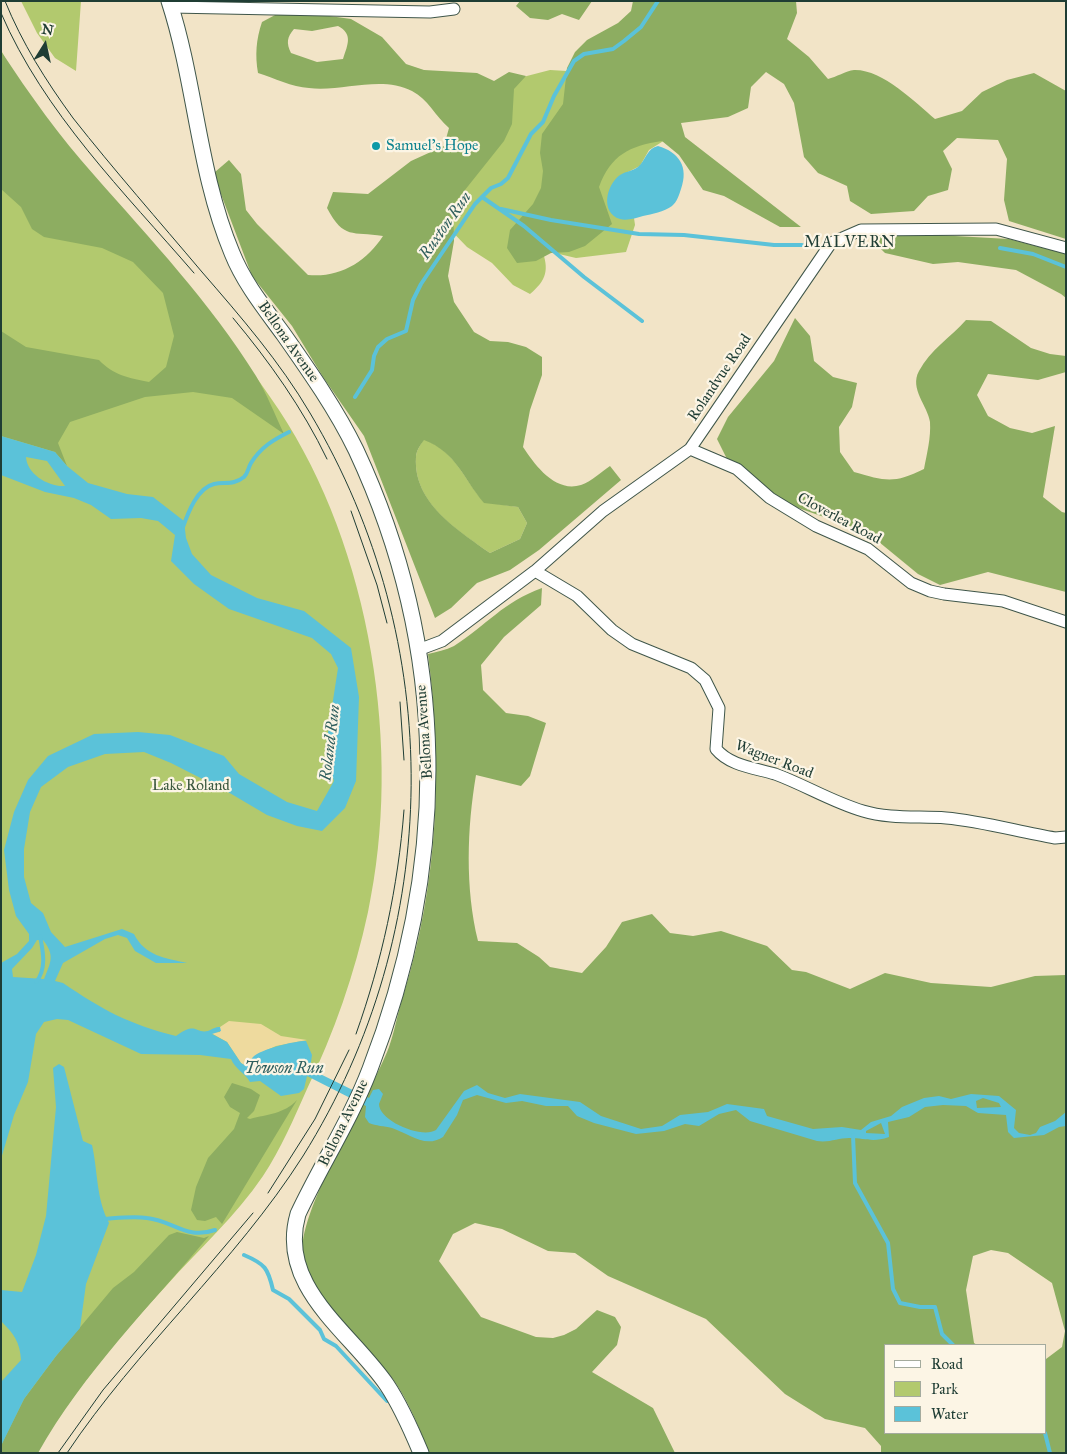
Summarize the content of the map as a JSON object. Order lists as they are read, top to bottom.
{
  "streets": {
    "main road": ["Bellona Avenue"],
    "street": ["Rolandvue Road", "Cloverlea Road", "Wagner Road"]
  },
  "crossings": [
    ["Bellona Avenue", "Rolandvue Road"],
    ["Rolandvue Road", "Cloverlea Road"],
    ["Rolandvue Road", "Wagner Road"]
  ],
  "districts": ["MALVERN"],
  "water": ["Ruxton Run", "Roland Run", "Towson Run"],
  "parks": ["Lake Roland"],
  "places": ["Samuel's Hope"],
  "legend": ["Road", "Park", "Water"],
  "north": "top"
}
